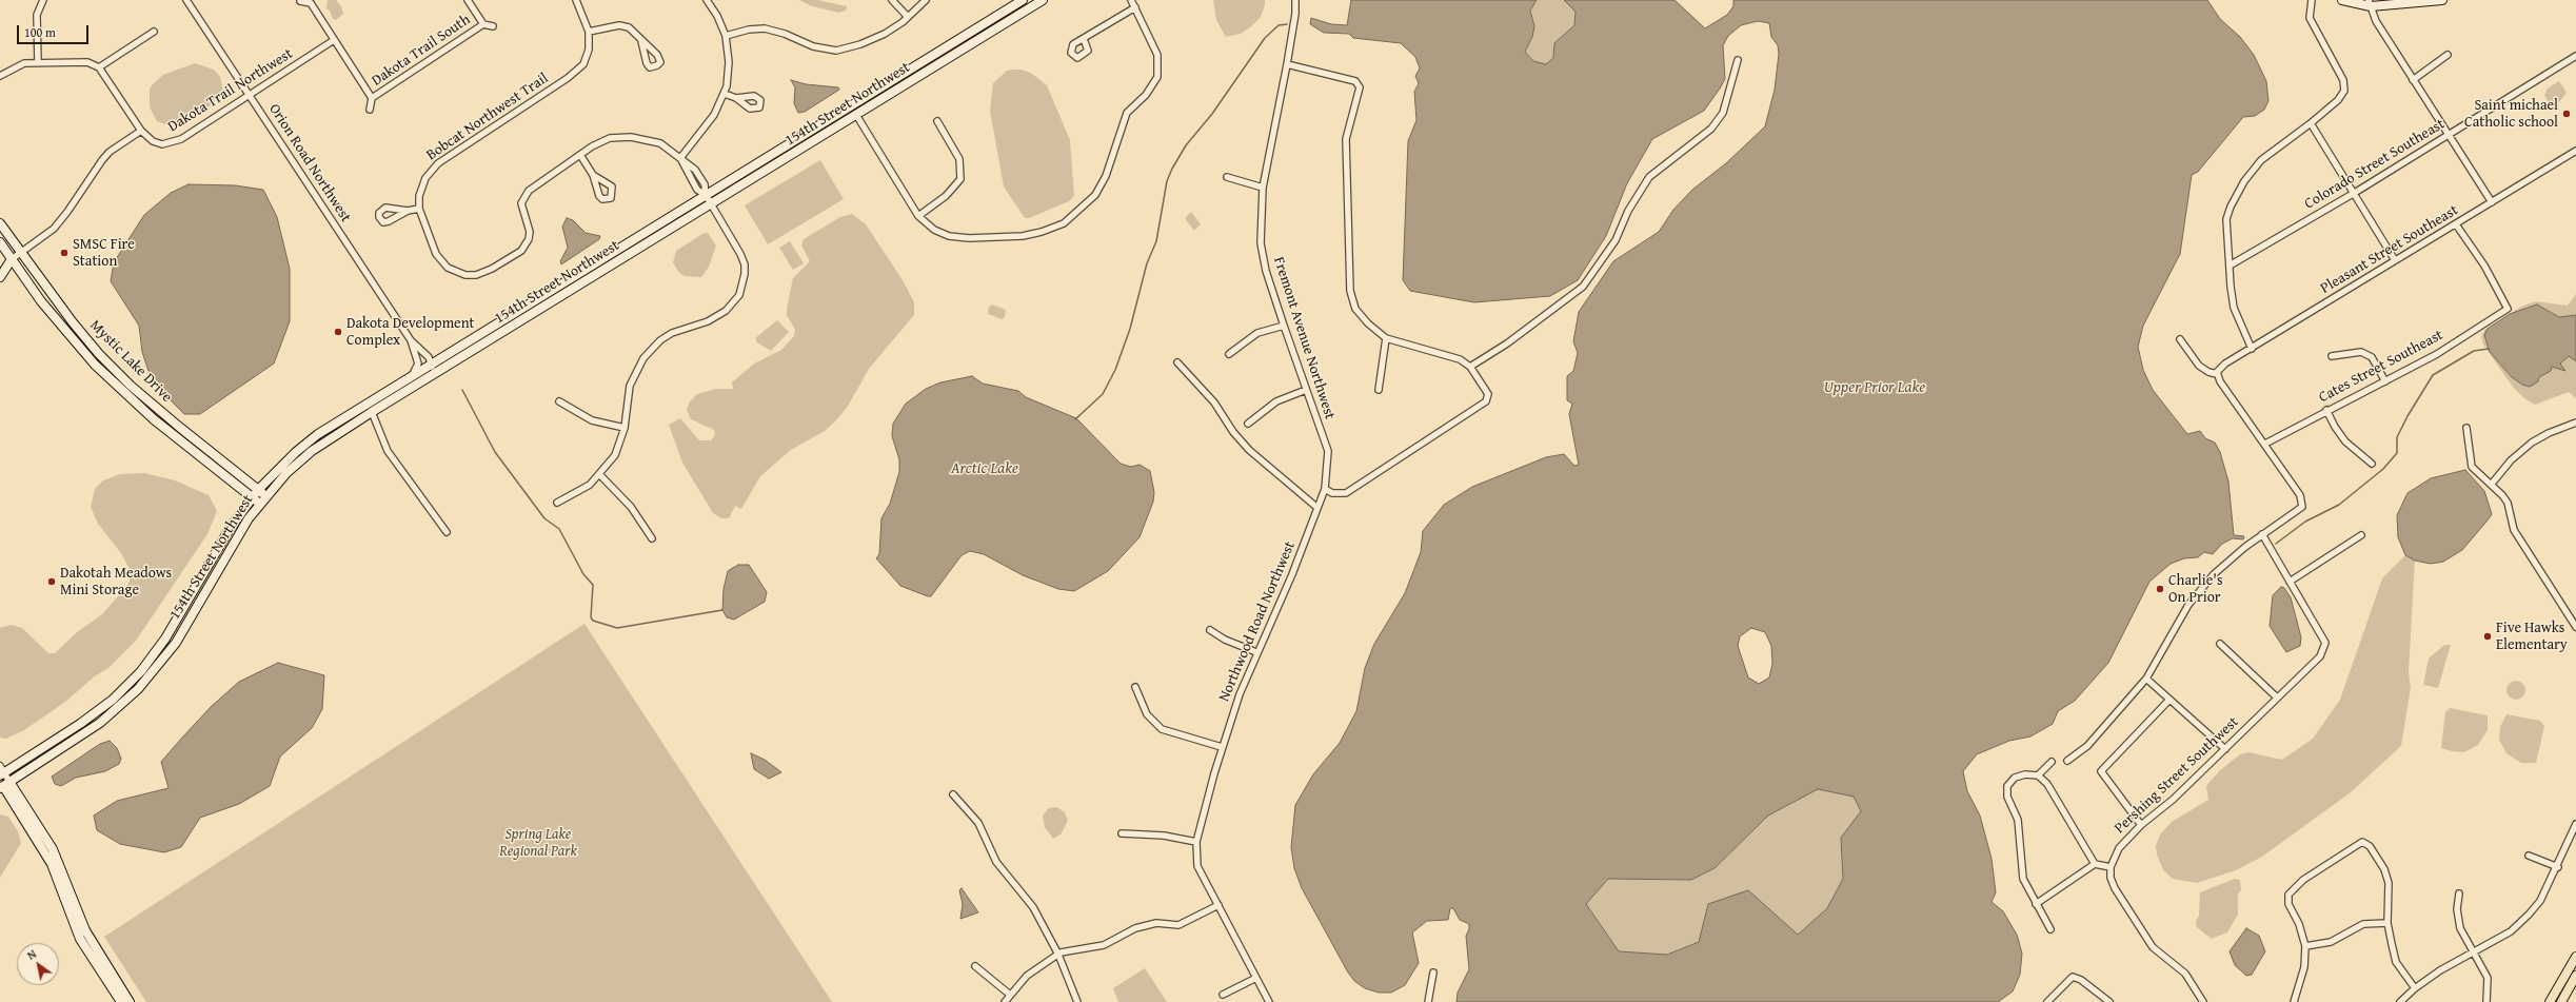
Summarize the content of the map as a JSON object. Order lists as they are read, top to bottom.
{
  "streets": {
    "street": [
      "Dakota Trail South",
      "Dakota Trail Northwest",
      "154th Street Northwest",
      "Bobcat Northwest Trail",
      "Orion Road Northwest",
      "Colorado Street Southeast",
      "Pleasant Street Southeast",
      "Fremont Avenue Northwest",
      "Mystic Lake Drive",
      "Cates Street Southeast",
      "Northwood Road Northwest",
      "Pershing Street Southwest"
    ]
  },
  "crossings": [
    ["Dakota Trail Northwest", "Orion Road Northwest"],
    ["154th Street Northwest", "Bobcat Northwest Trail"],
    ["154th Street Northwest", "Orion Road Northwest"],
    ["154th Street Northwest", "Mystic Lake Drive"],
    ["Pleasant Street Southeast", "Cates Street Southeast"],
    ["Fremont Avenue Northwest", "Northwood Road Northwest"]
  ],
  "water": ["Upper Prior Lake", "Arctic Lake"],
  "parks": ["Spring Lake Regional Park"],
  "places": [
    "Saint michael Catholic school",
    "SMSC Fire Station",
    "Dakota Development Complex",
    "Dakotah Meadows Mini Storage",
    "Charlie's On Prior",
    "Five Hawks Elementary"
  ],
  "scale_bar": "100 m",
  "north": "top left"
}
